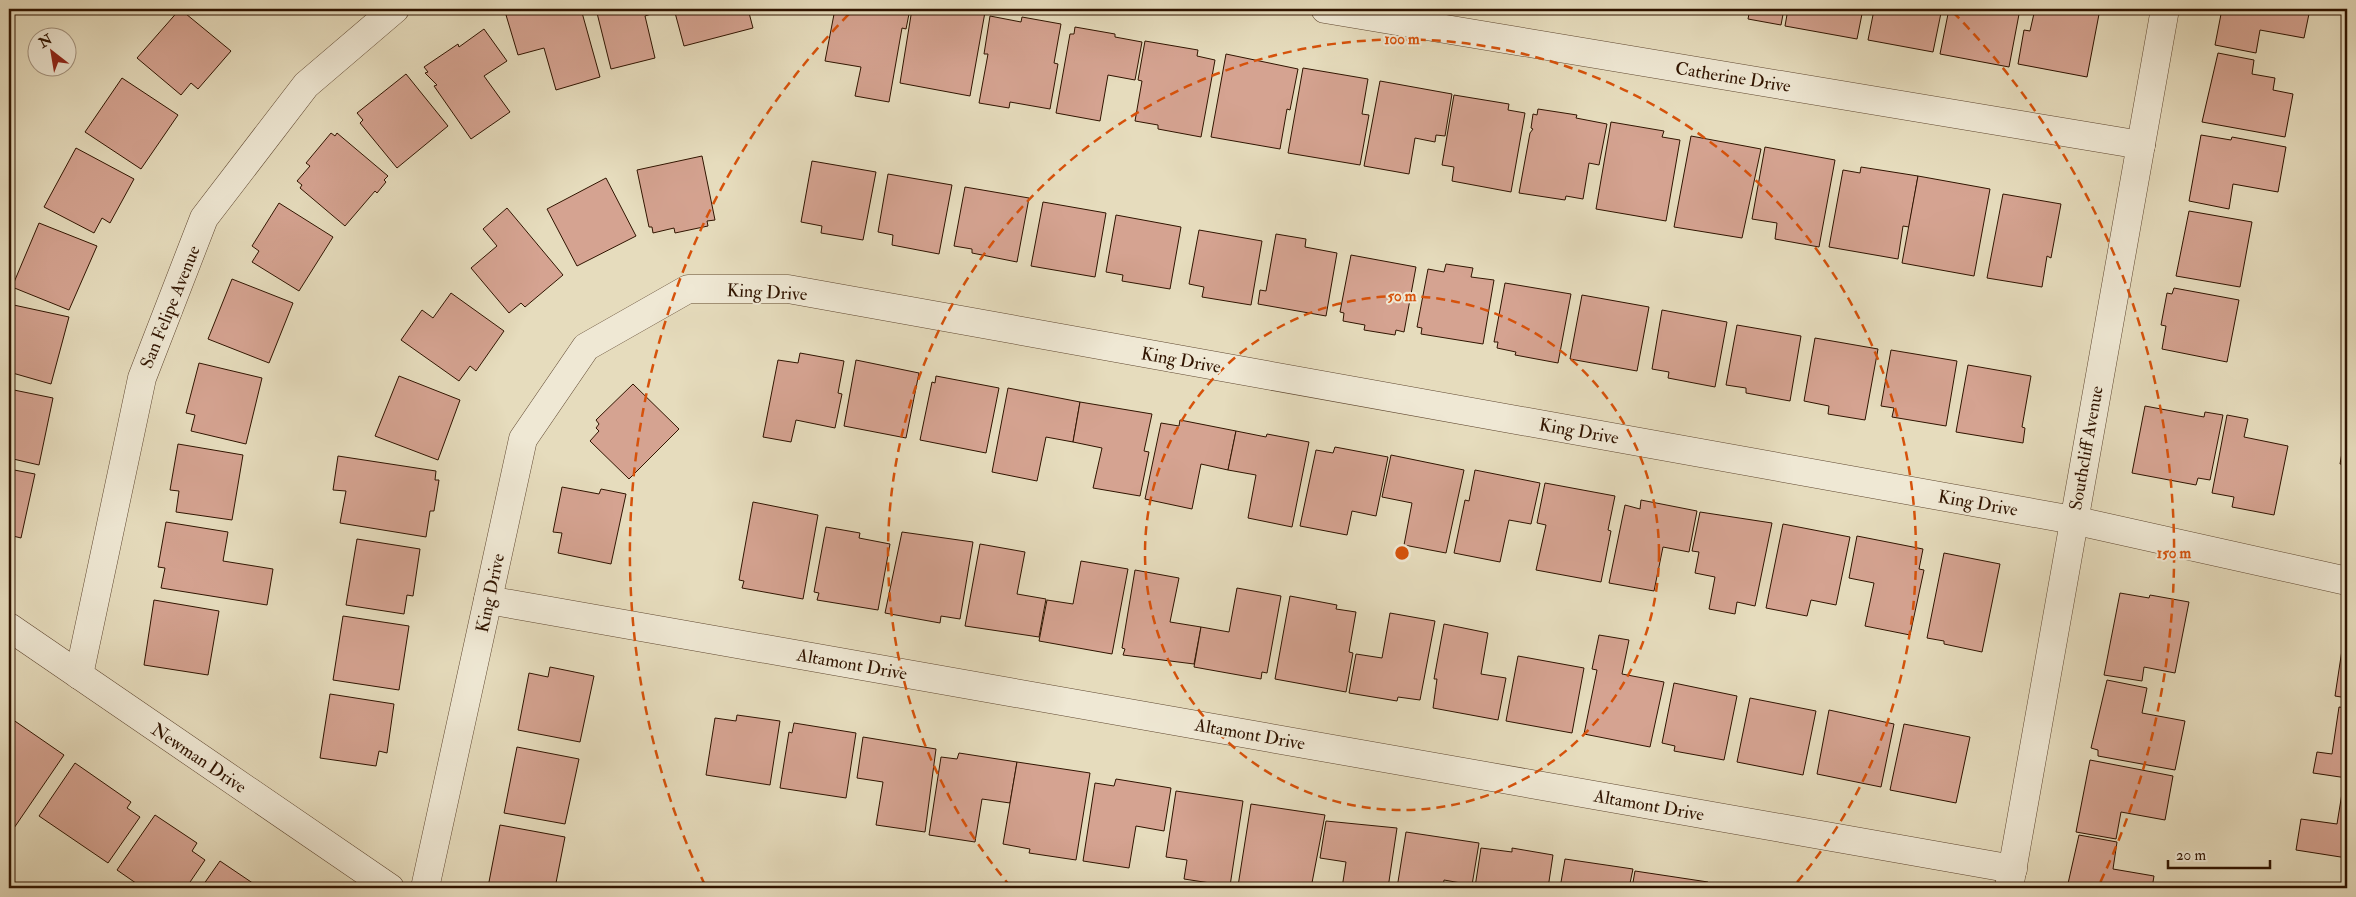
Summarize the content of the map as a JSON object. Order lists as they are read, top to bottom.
{
  "streets": {
    "street": [
      "Catherine Drive",
      "King Drive",
      "San Felipe Avenue",
      "Southcliff Avenue",
      "Altamont Drive",
      "Newman Drive"
    ]
  },
  "crossings": [
    ["Catherine Drive", "Southcliff Avenue"],
    ["King Drive", "Southcliff Avenue"],
    ["King Drive", "Altamont Drive"],
    ["San Felipe Avenue", "Newman Drive"],
    ["Southcliff Avenue", "Altamont Drive"]
  ],
  "scale_bar": "20 m",
  "north": "top left",
  "rings": ["100 m", "50 m", "150 m"]
}
